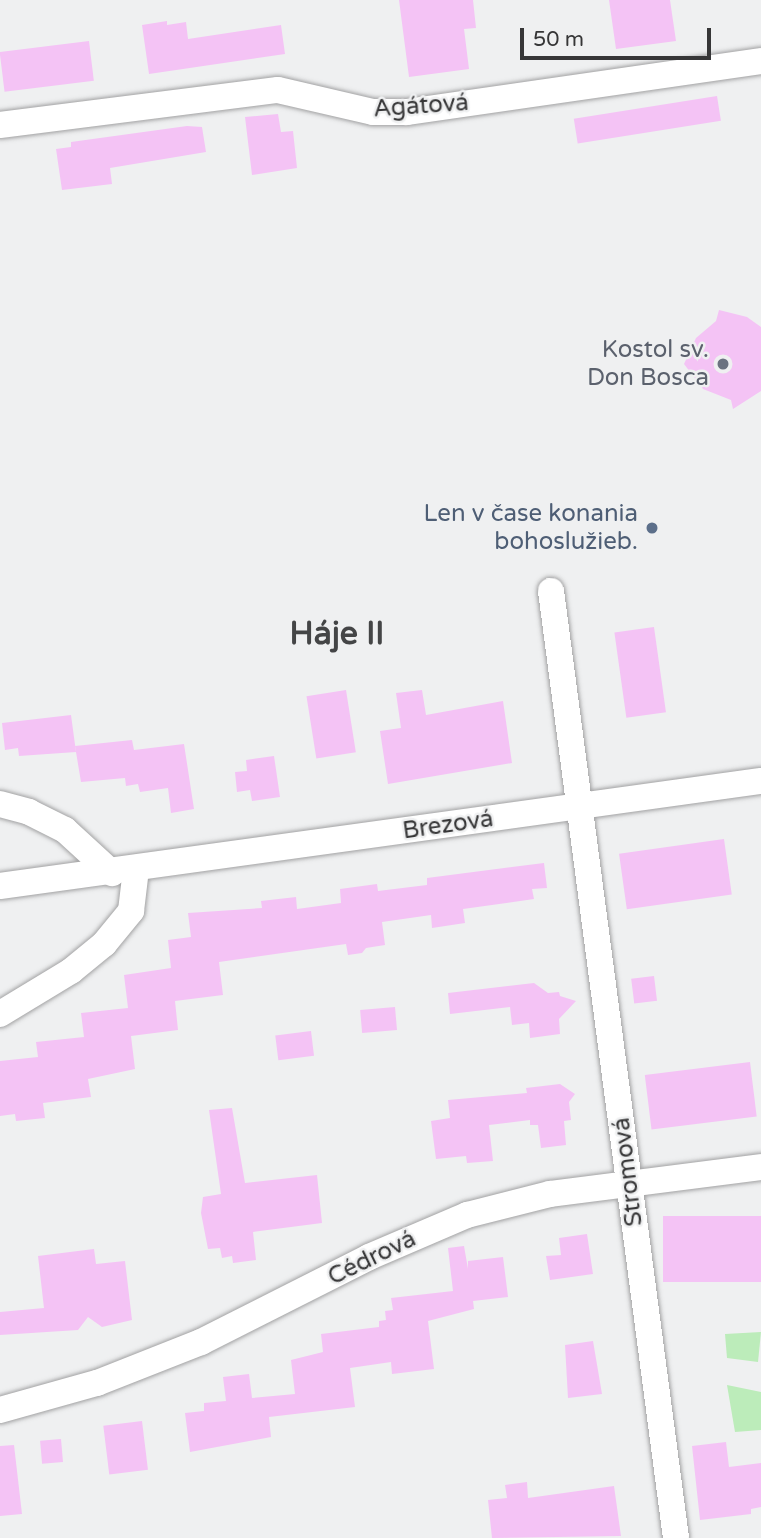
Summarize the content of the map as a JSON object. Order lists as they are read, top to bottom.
{
  "streets": {
    "street": [
      "Agátová",
      "Brezová",
      "Stromová",
      "Cédrová"
    ]
  },
  "crossings": [
    ["Brezová", "Stromová"],
    ["Stromová", "Cédrová"]
  ],
  "districts": ["Háje II"],
  "places": ["Kostol sv. Don Bosca", "Len v čase konania bohoslužieb."],
  "scale_bar": "50 m"
}
